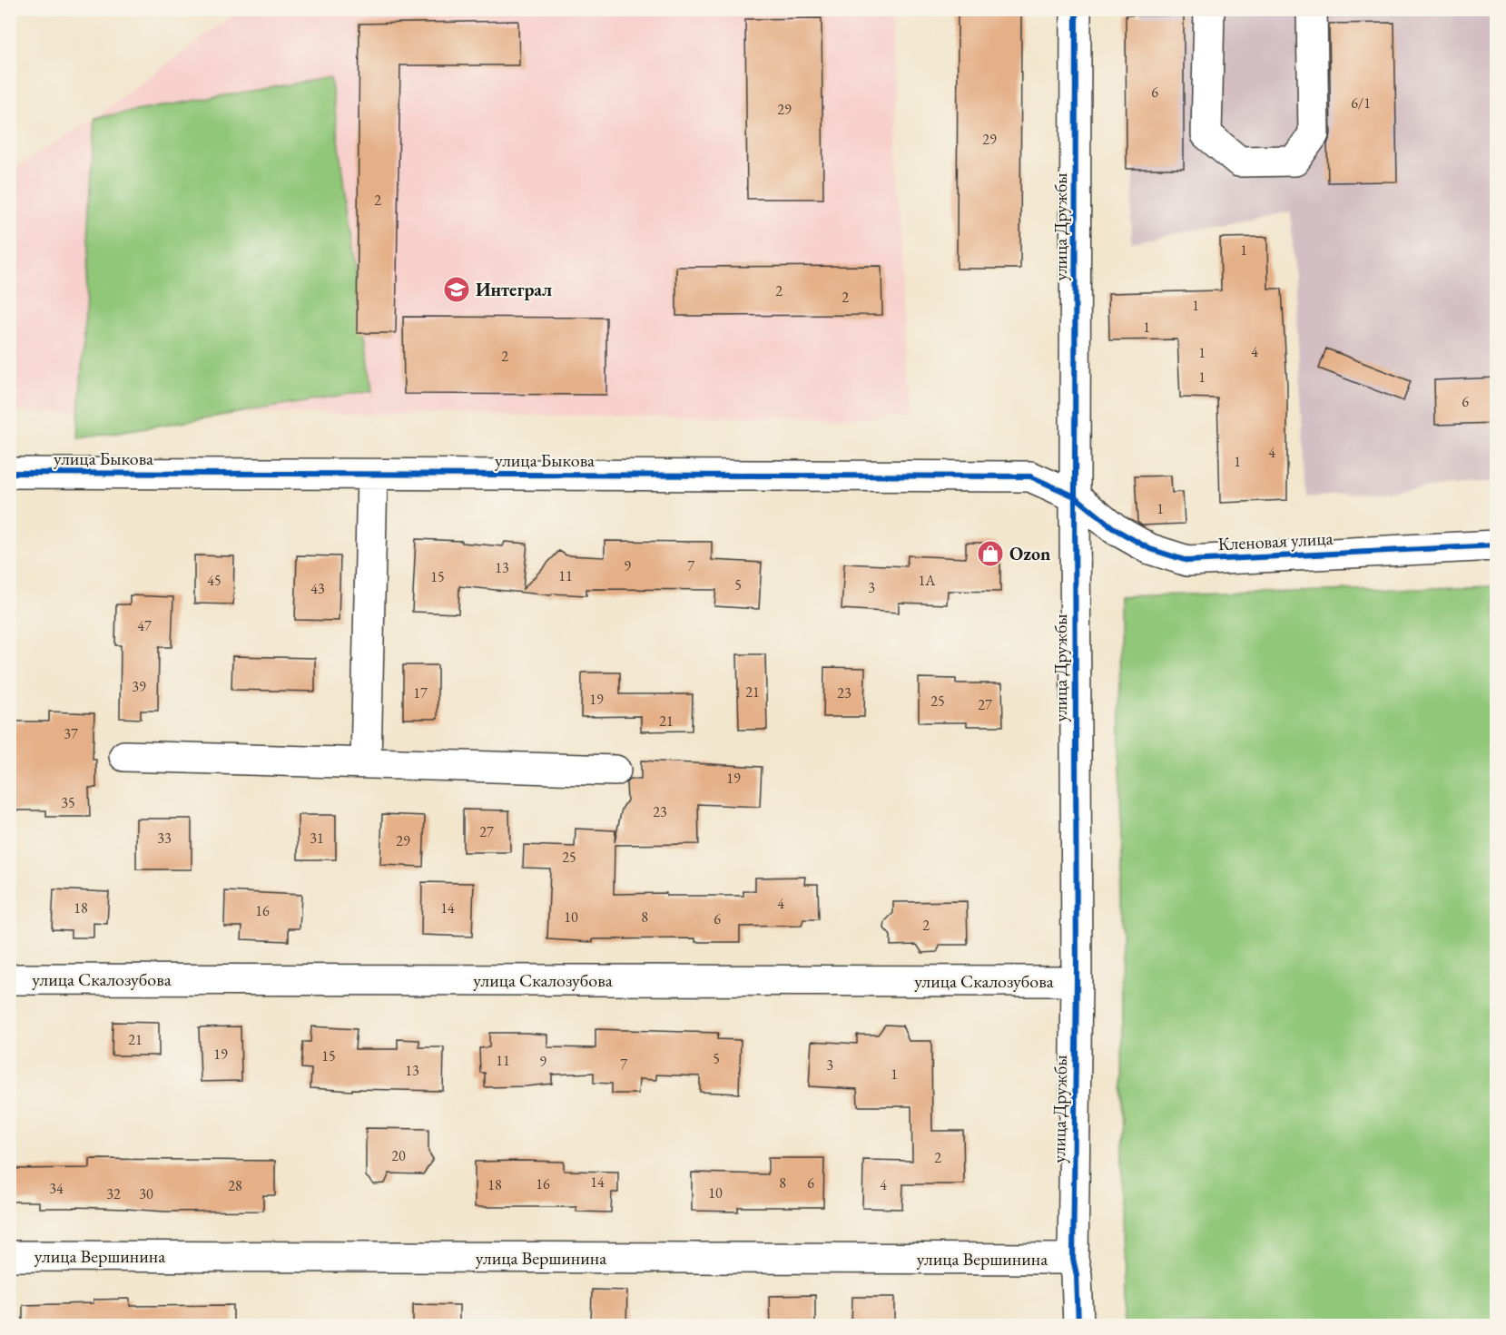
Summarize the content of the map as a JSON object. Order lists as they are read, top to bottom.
{
  "streets": {
    "street": [
      "улица Дружбы",
      "улица Быкова",
      "Кленовая улица",
      "улица Скалозубова",
      "улица Вершинина"
    ]
  },
  "crossings": [
    ["улица Дружбы", "улица Быкова"],
    ["улица Дружбы", "Кленовая улица"],
    ["улица Дружбы", "улица Скалозубова"],
    ["улица Дружбы", "улица Вершинина"],
    ["улица Быкова", "Кленовая улица"]
  ],
  "places": {
    "school or university": ["Интеграл"],
    "shop": ["Ozon"]
  },
  "house_numbers": [
    "6",
    "6/1",
    "29",
    "29",
    "2",
    "1",
    "2",
    "2",
    "1",
    "1",
    "4",
    "1",
    "2",
    "1",
    "6",
    "4",
    "1",
    "1",
    "9",
    "7",
    "13",
    "11",
    "15",
    "45",
    "1А",
    "5",
    "3",
    "43",
    "47",
    "39",
    "21",
    "17",
    "23",
    "19",
    "25",
    "27",
    "21",
    "37",
    "19",
    "35",
    "23",
    "27",
    "33",
    "31",
    "29",
    "25",
    "4",
    "18",
    "14",
    "16",
    "10",
    "8",
    "6",
    "2",
    "21",
    "19",
    "15",
    "5",
    "11",
    "9",
    "7",
    "3",
    "13",
    "1",
    "20",
    "2",
    "14",
    "8",
    "6",
    "16",
    "18",
    "4",
    "28",
    "34",
    "10",
    "32",
    "30"
  ]
}
